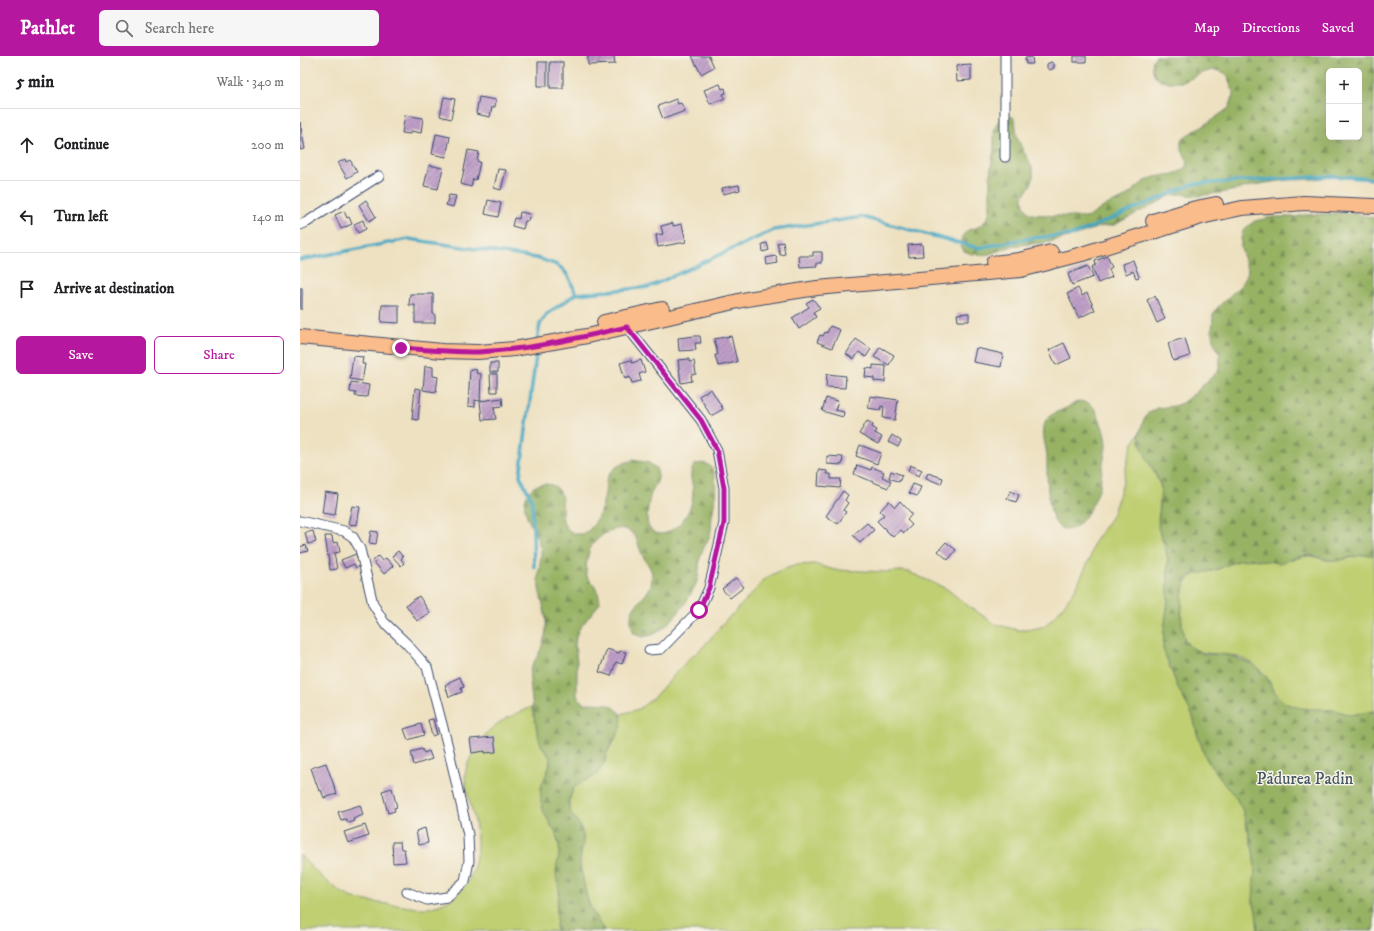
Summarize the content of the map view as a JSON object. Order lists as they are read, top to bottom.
{
  "parks": ["Pădurea Padin"],
  "page": {
    "header": "Pathlet",
    "search": "Search here",
    "nav": ["Map", "Directions", "Saved"],
    "heading": ["5 min", "Walk · 340 m"],
    "map_buttons": ["+", "−"],
    "list": [
      ["Continue", "200 m"],
      ["Turn left", "140 m"],
      "Arrive at destination"
    ],
    "buttons": ["Save", "Share"]
  }
}
